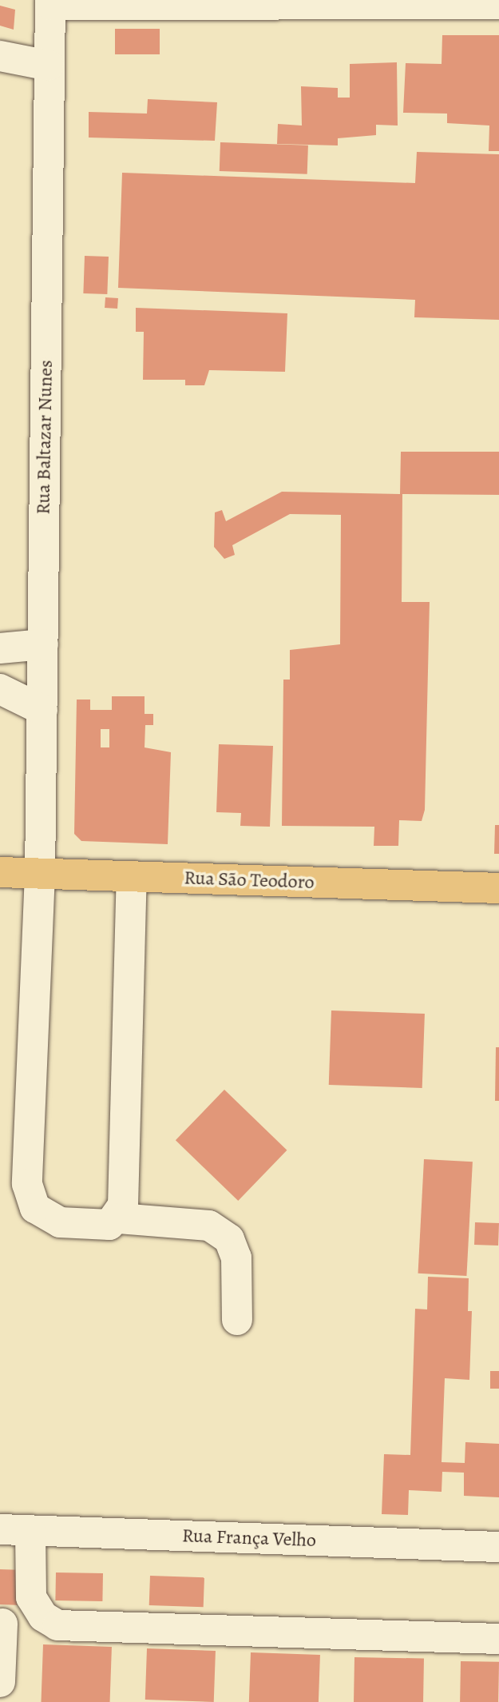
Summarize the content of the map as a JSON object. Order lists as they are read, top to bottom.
{
  "streets": {
    "main road": ["Rua São Teodoro"],
    "street": ["Rua Baltazar Nunes", "Rua França Velho"]
  },
  "crossings": [
    ["Rua Baltazar Nunes", "Rua São Teodoro"]
  ]
}
